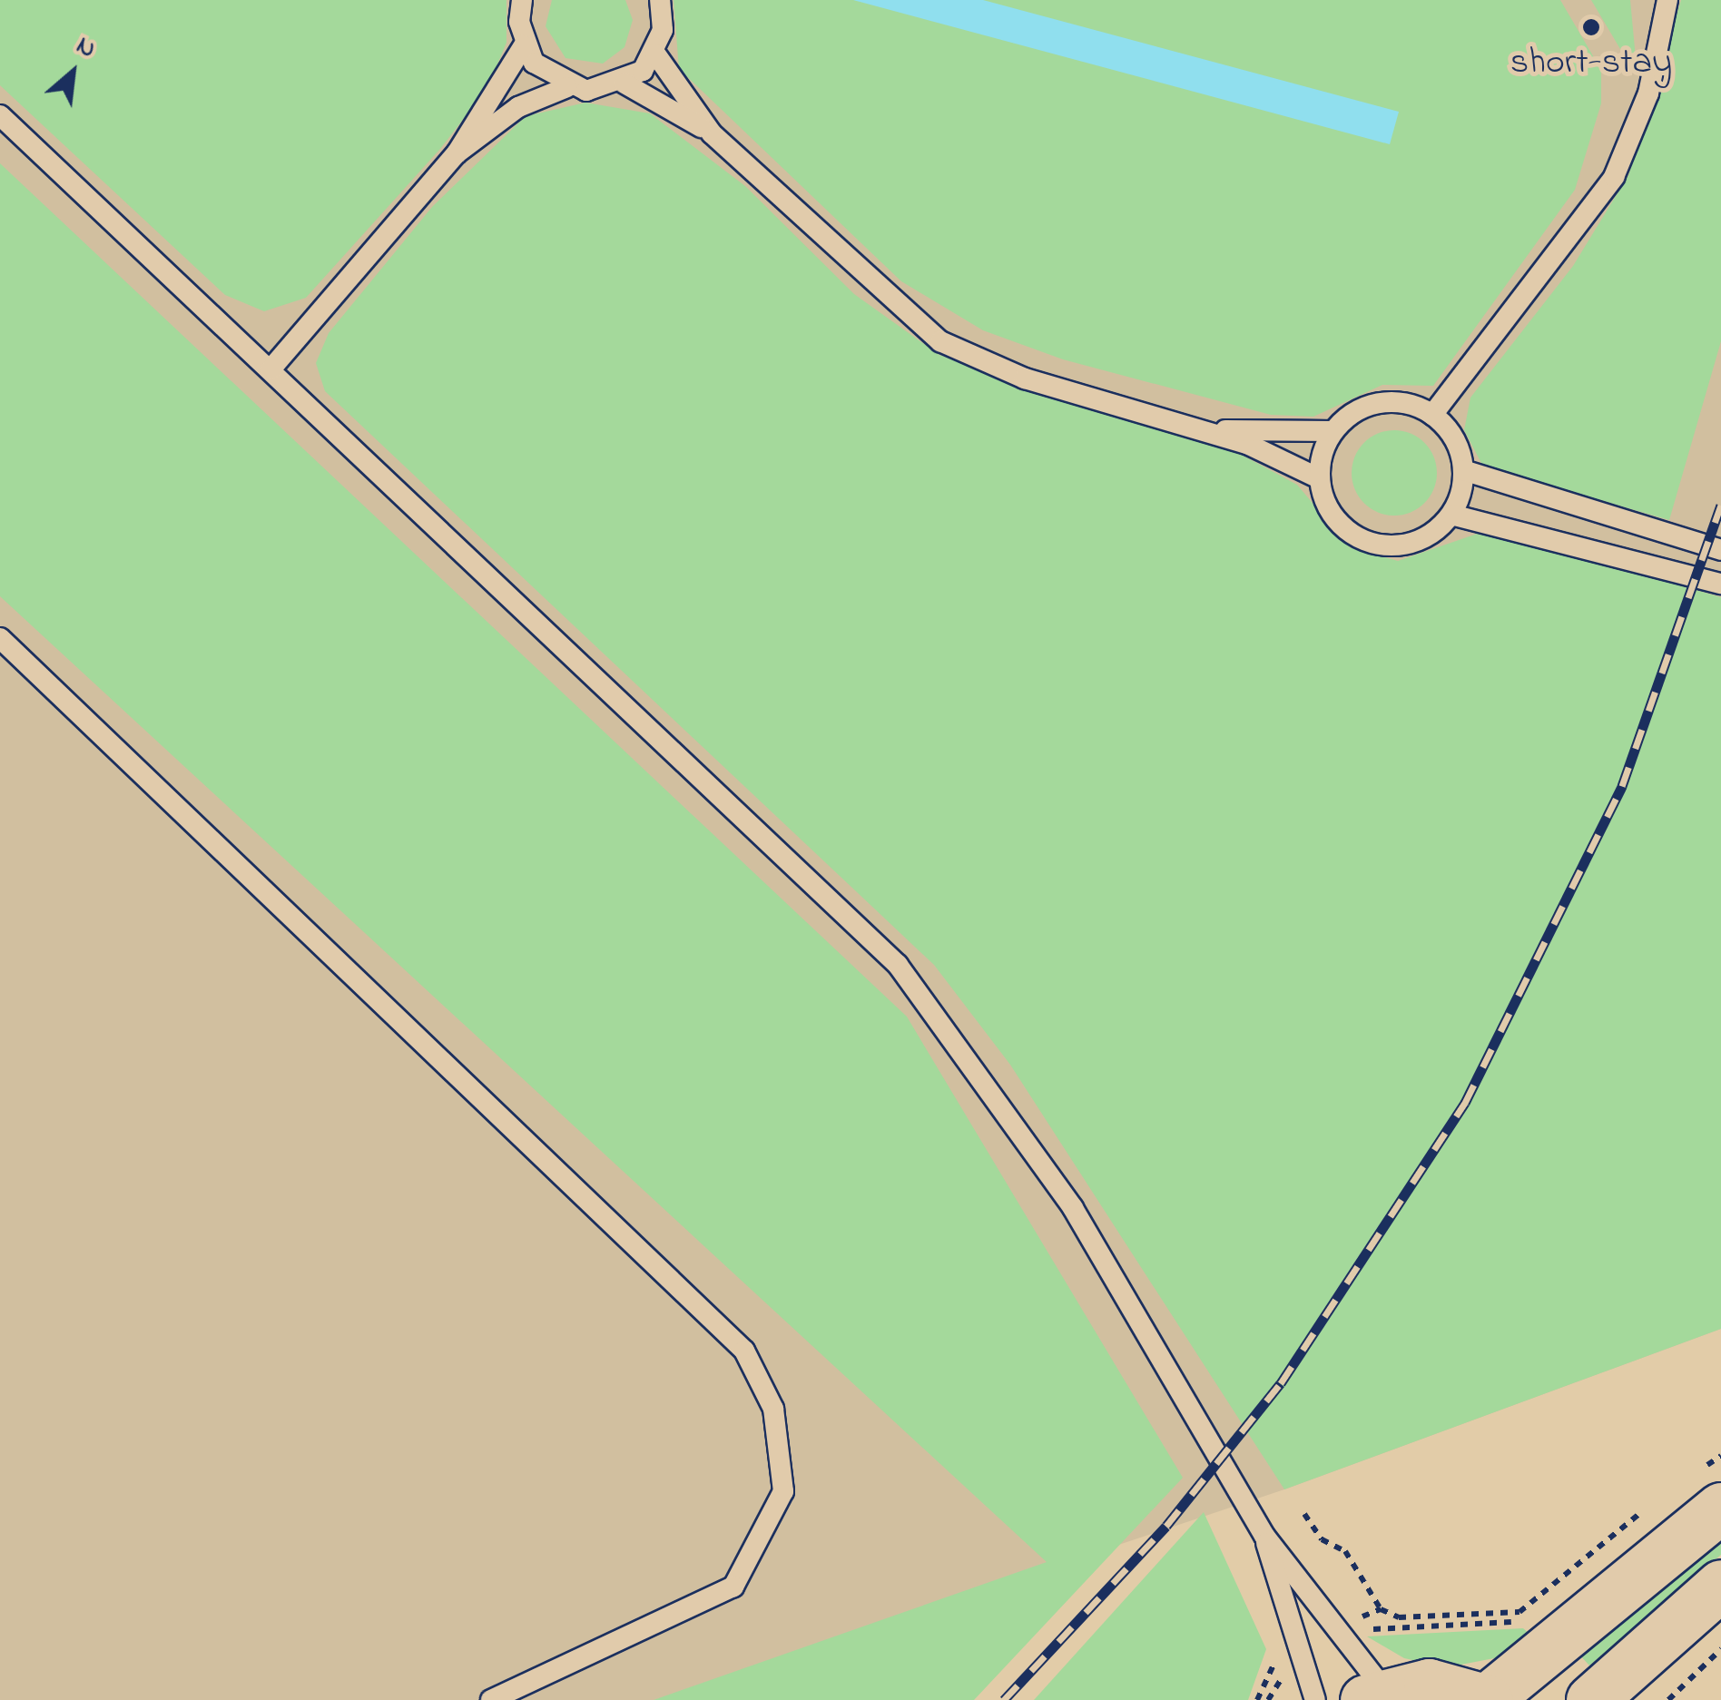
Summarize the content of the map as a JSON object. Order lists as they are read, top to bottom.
{
  "places": ["short-stay"],
  "north": "top right"
}
